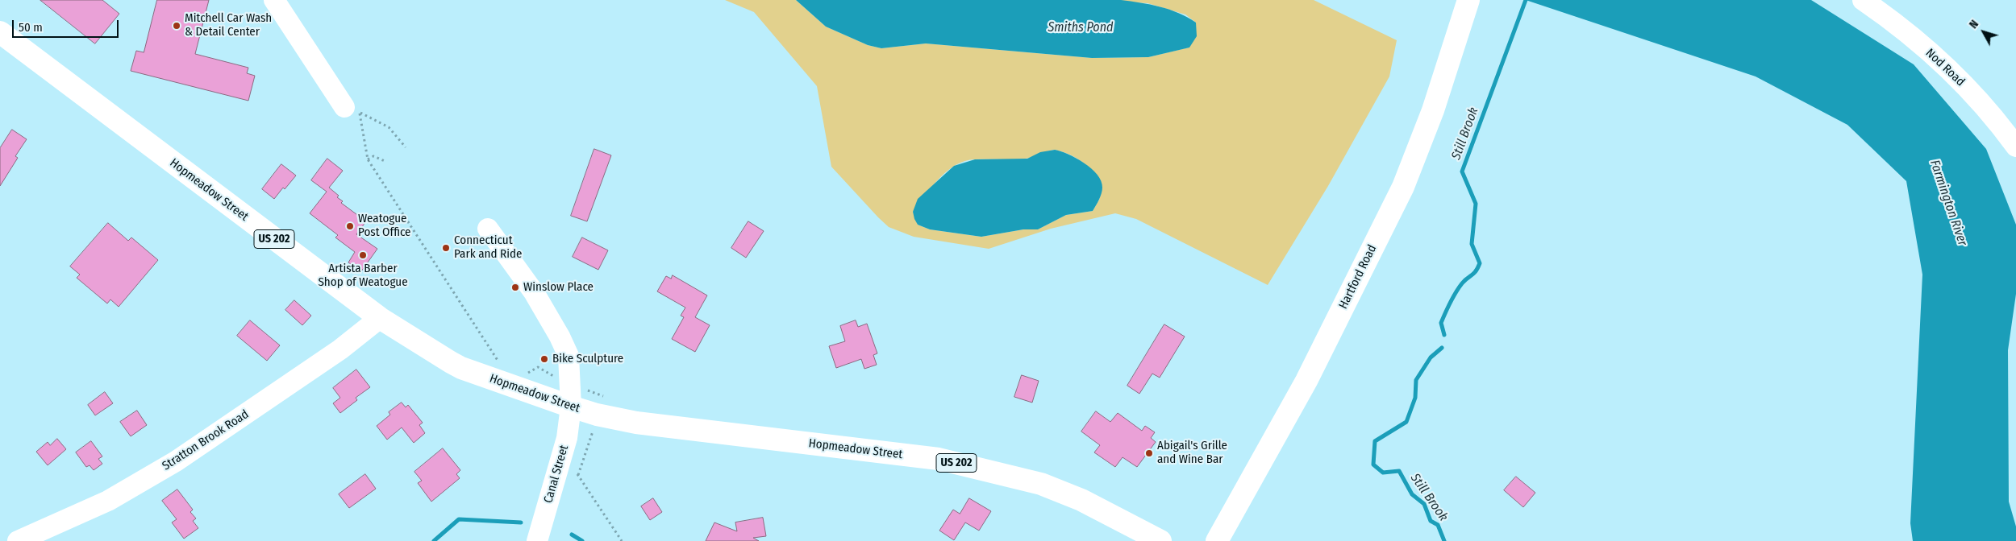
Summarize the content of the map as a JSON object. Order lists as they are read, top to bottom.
{
  "streets": {
    "main road": ["Hopmeadow Street", "US 202", "Hartford Road"],
    "street": ["Nod Road", "Stratton Brook Road", "Canal Street"]
  },
  "crossings": [
    ["Hopmeadow Street", "Stratton Brook Road"],
    ["Hopmeadow Street", "Canal Street"]
  ],
  "water": ["Smiths Pond", "Still Brook", "Farmington River"],
  "places": [
    "Mitchell Car Wash & Detail Center",
    "Weatogue Post Office",
    "Connecticut Park and Ride",
    "Artista Barber Shop of Weatogue",
    "Winslow Place",
    "Bike Sculpture",
    "Abigail's Grille and Wine Bar"
  ],
  "scale_bar": "50 m",
  "north": "top left"
}
